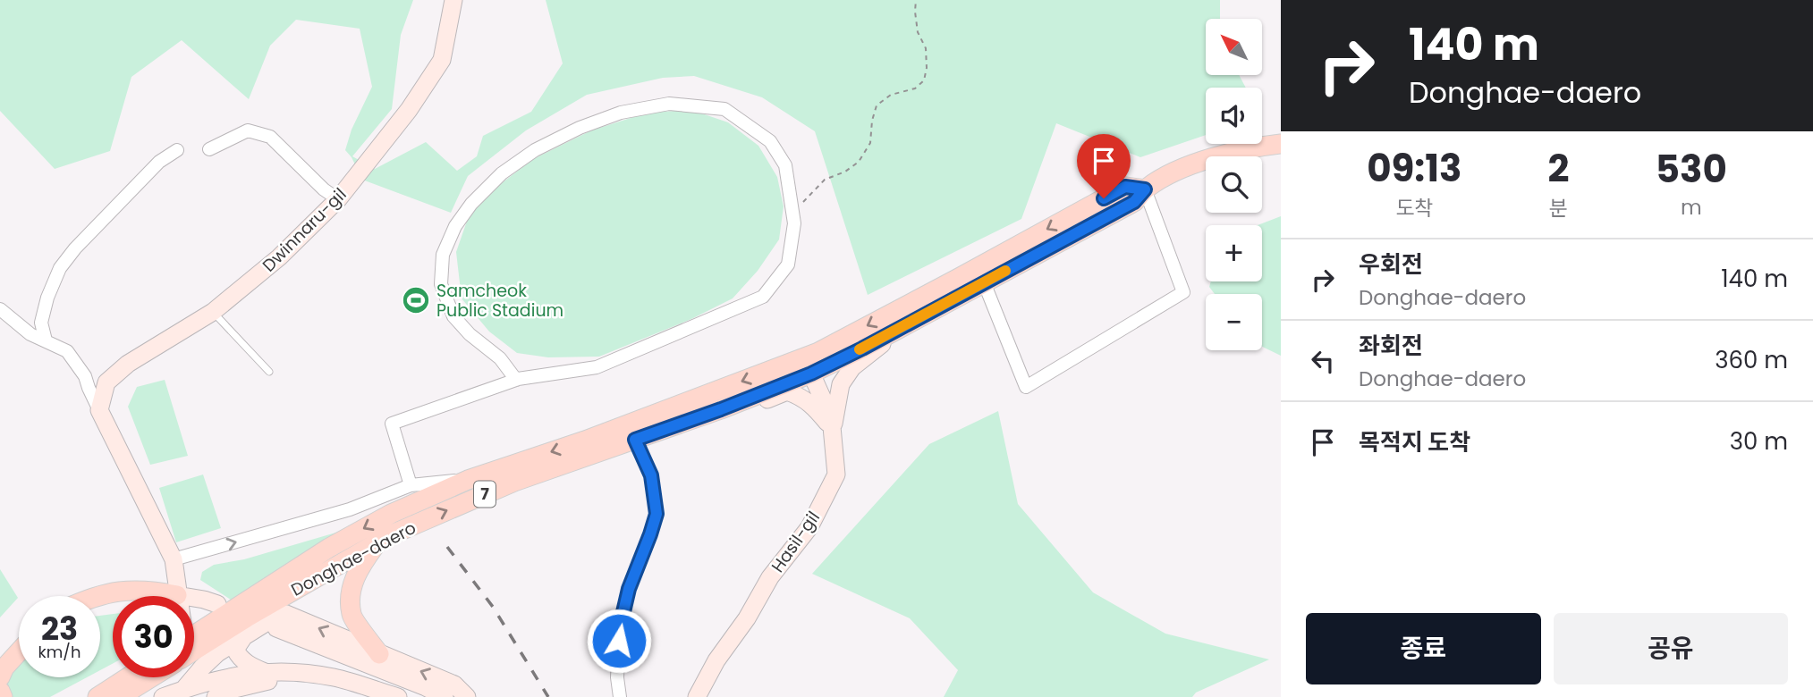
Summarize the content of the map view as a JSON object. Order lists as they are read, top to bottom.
{
  "streets": {
    "main road": ["7", "Donghae-daero"],
    "street": ["Dwinnaru-gil", "Hasil-gil"]
  },
  "crossings": [
    ["Hasil-gil", "Donghae-daero"]
  ],
  "places": {
    "sports": ["Samcheok Public Stadium"]
  },
  "north": "top left",
  "page": {
    "turn": ["140 m", "Donghae-daero"],
    "map_buttons": ["+", "−"],
    "eta": [
      "09:13",
      "도착",
      "2",
      "분",
      "530",
      "m"
    ],
    "list": [
      {
        "name": "우회전",
        "note": "Donghae-daero",
        "value": "140 m"
      },
      {
        "name": "좌회전",
        "note": "Donghae-daero",
        "value": "360 m"
      },
      {
        "name": "목적지 도착",
        "value": "30 m"
      }
    ],
    "speed": "23 km/h",
    "limit": "30",
    "buttons": ["종료", "공유"]
  }
}
